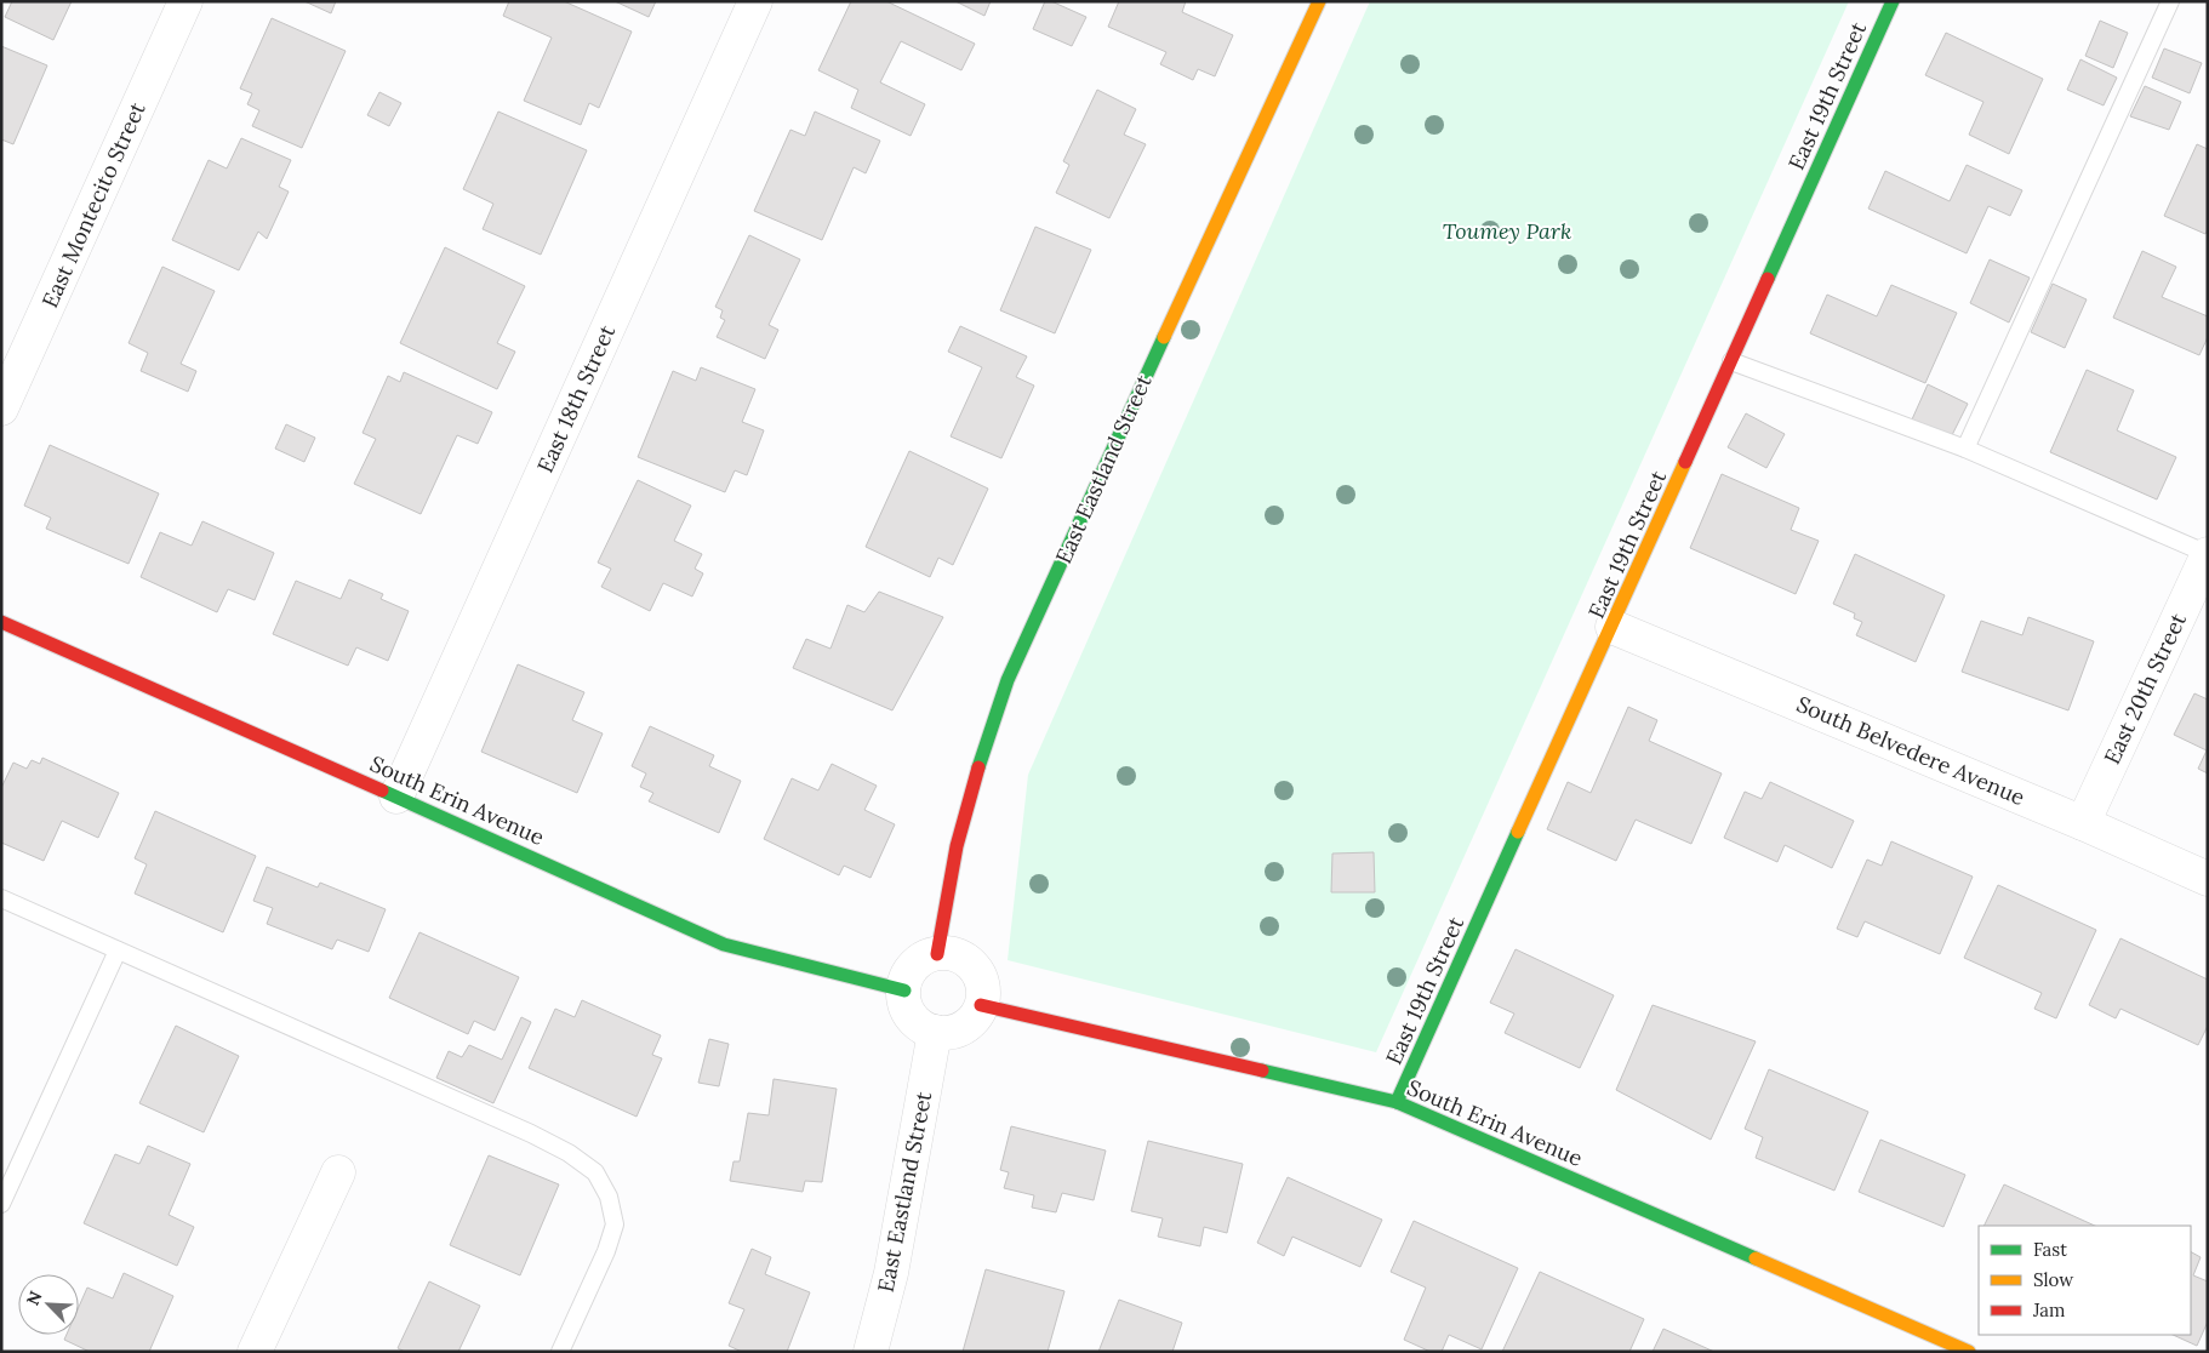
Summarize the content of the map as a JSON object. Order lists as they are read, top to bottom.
{
  "streets": {
    "street": [
      "East 19th Street",
      "East Montecito Street",
      "East 18th Street",
      "East Eastland Street",
      "East 20th Street",
      "South Belvedere Avenue",
      "South Erin Avenue"
    ]
  },
  "crossings": [
    ["East 19th Street", "South Belvedere Avenue"],
    ["East 19th Street", "South Erin Avenue"],
    ["East 18th Street", "South Erin Avenue"],
    ["East Eastland Street", "South Erin Avenue"],
    ["East 20th Street", "South Belvedere Avenue"]
  ],
  "parks": ["Toumey Park"],
  "legend": ["Fast", "Slow", "Jam"],
  "north": "top left"
}
